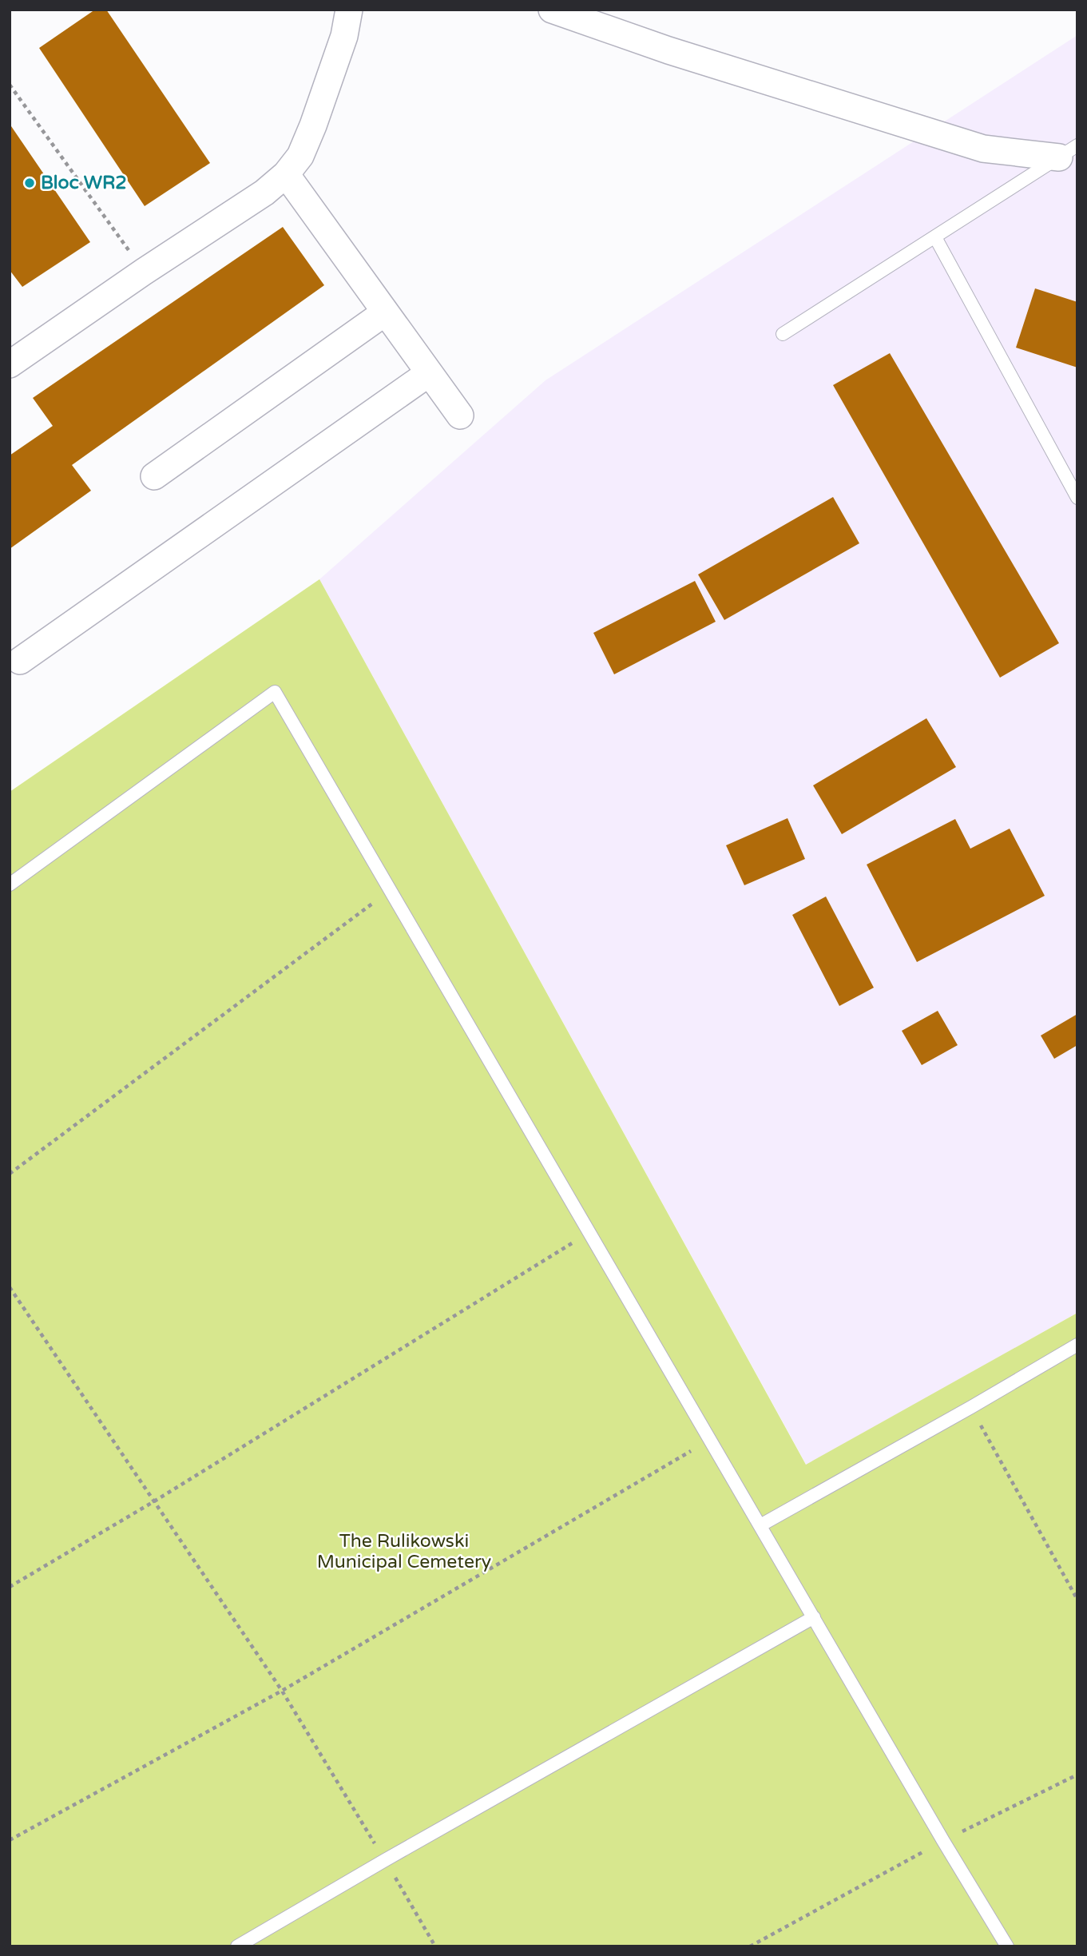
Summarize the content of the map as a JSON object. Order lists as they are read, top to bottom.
{
  "parks": ["The Rulikowski Municipal Cemetery"],
  "places": ["Bloc WR2"]
}
